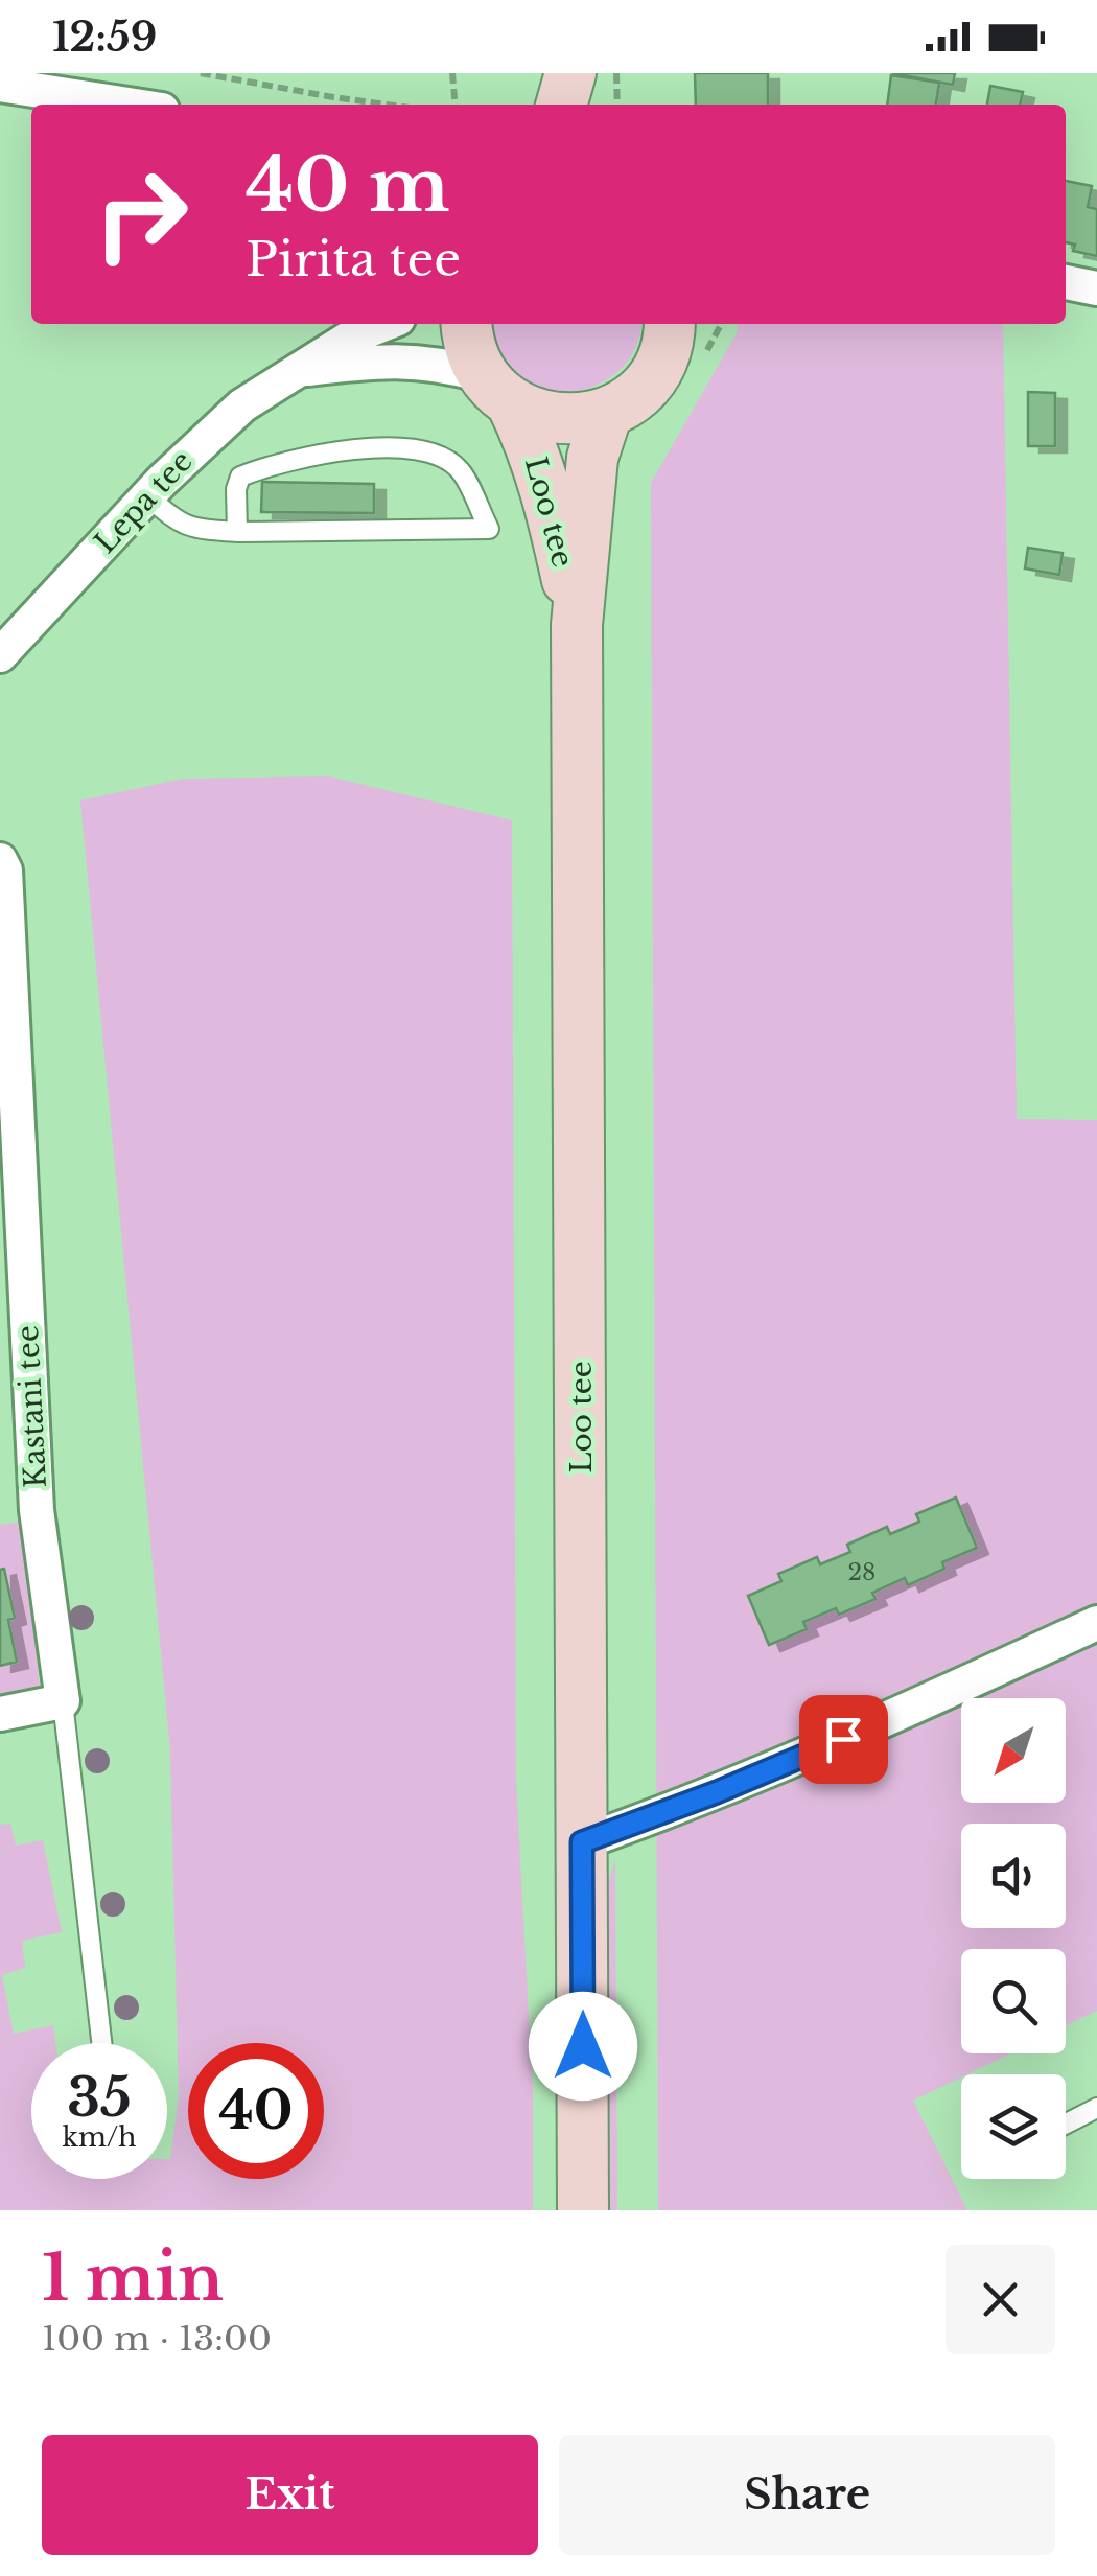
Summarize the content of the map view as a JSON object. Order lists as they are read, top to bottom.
{
  "streets": {
    "street": ["Lepa tee", "Loo tee", "Kastani tee"]
  },
  "crossings": [
    ["Lepa tee", "Loo tee"]
  ],
  "house_numbers": ["28"],
  "north": "bottom left",
  "page": {
    "status": "12:59",
    "turn": ["40 m", "Pirita tee"],
    "speed": "35 km/h",
    "limit": "40",
    "heading": ["1 min", "100 m · 13:00"],
    "buttons": ["Exit", "Share"]
  }
}
